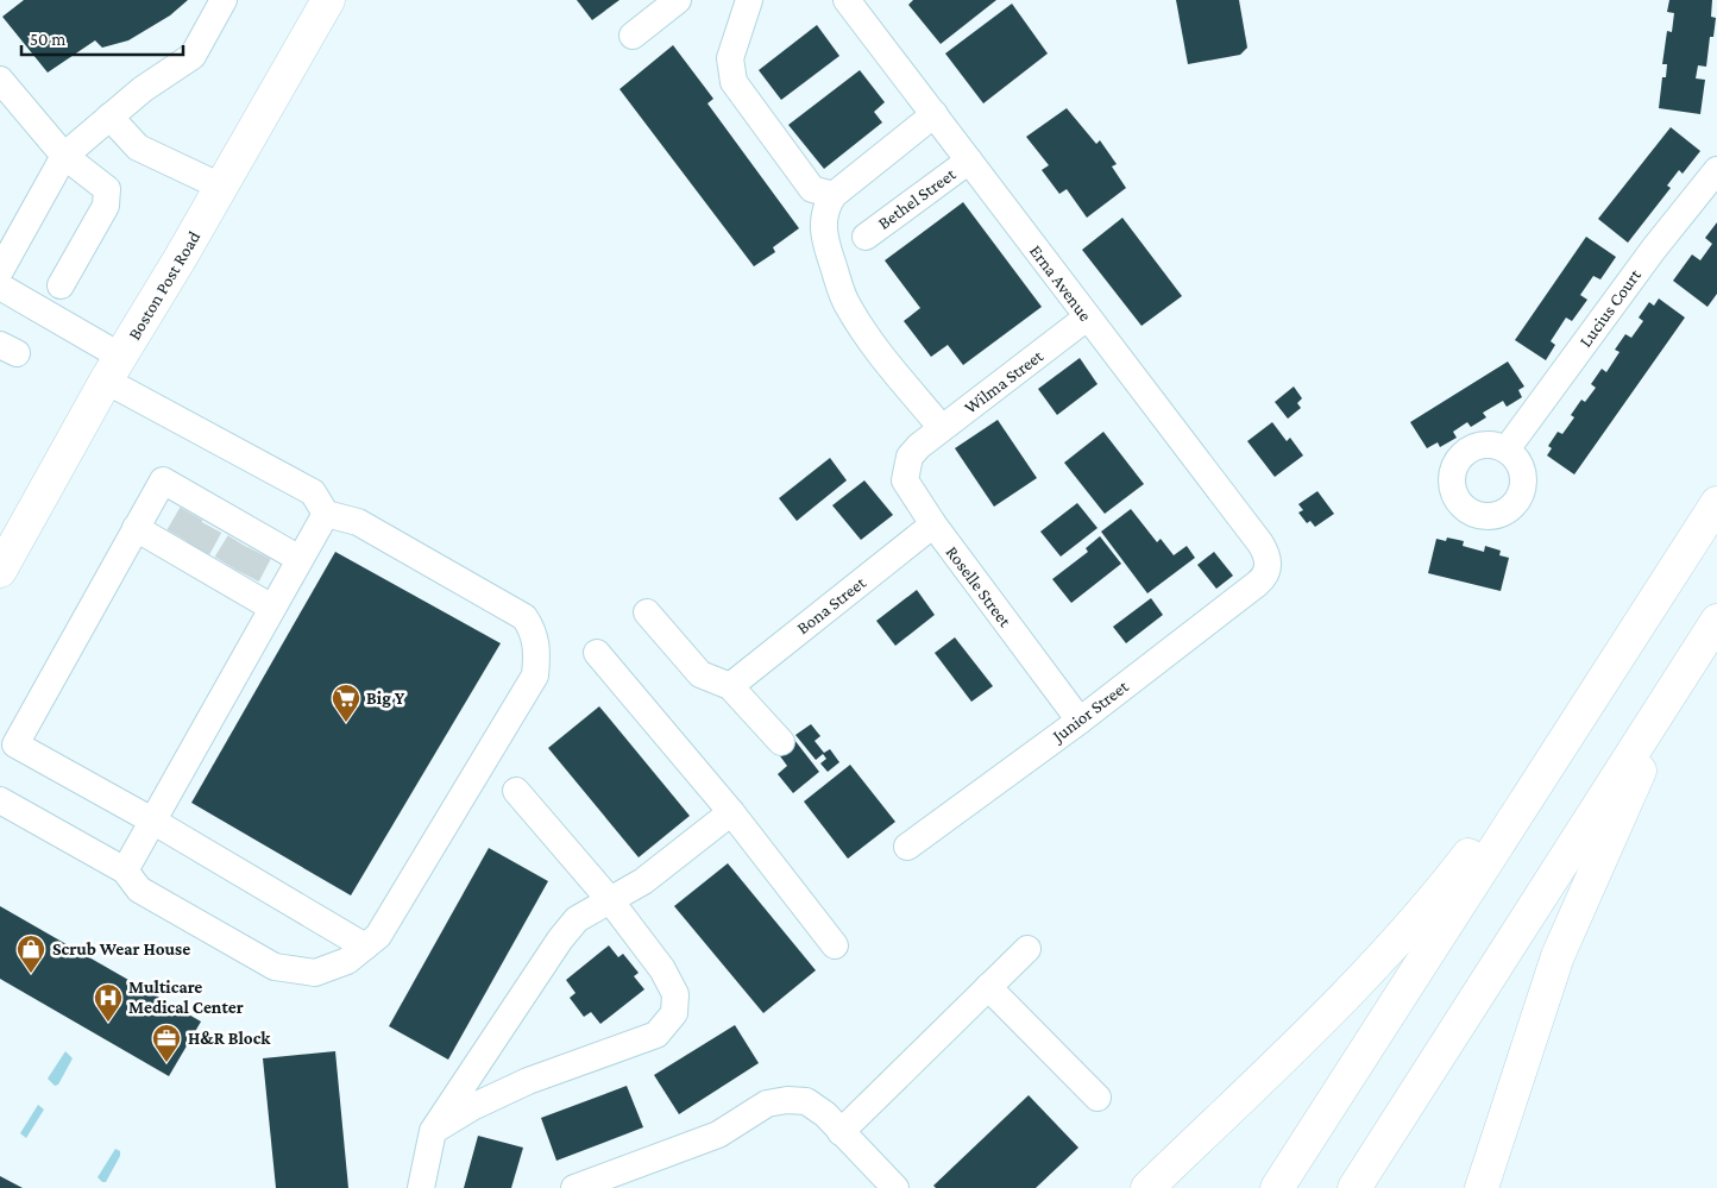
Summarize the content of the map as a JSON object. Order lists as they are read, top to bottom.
{
  "streets": {
    "main road": ["Boston Post Road"],
    "street": [
      "Bethel Street",
      "Erna Avenue",
      "Lucius Court",
      "Wilma Street",
      "Roselle Street",
      "Bona Street",
      "Junior Street"
    ]
  },
  "crossings": [
    ["Bethel Street", "Erna Avenue"],
    ["Erna Avenue", "Wilma Street"],
    ["Erna Avenue", "Junior Street"],
    ["Wilma Street", "Roselle Street"],
    ["Roselle Street", "Bona Street"],
    ["Roselle Street", "Junior Street"]
  ],
  "places": {
    "supermarket": ["Big Y"],
    "shop": ["Scrub Wear House"],
    "hospital": ["Multicare Medical Center"],
    "office": ["H&R Block"]
  },
  "scale_bar": "50 m"
}
